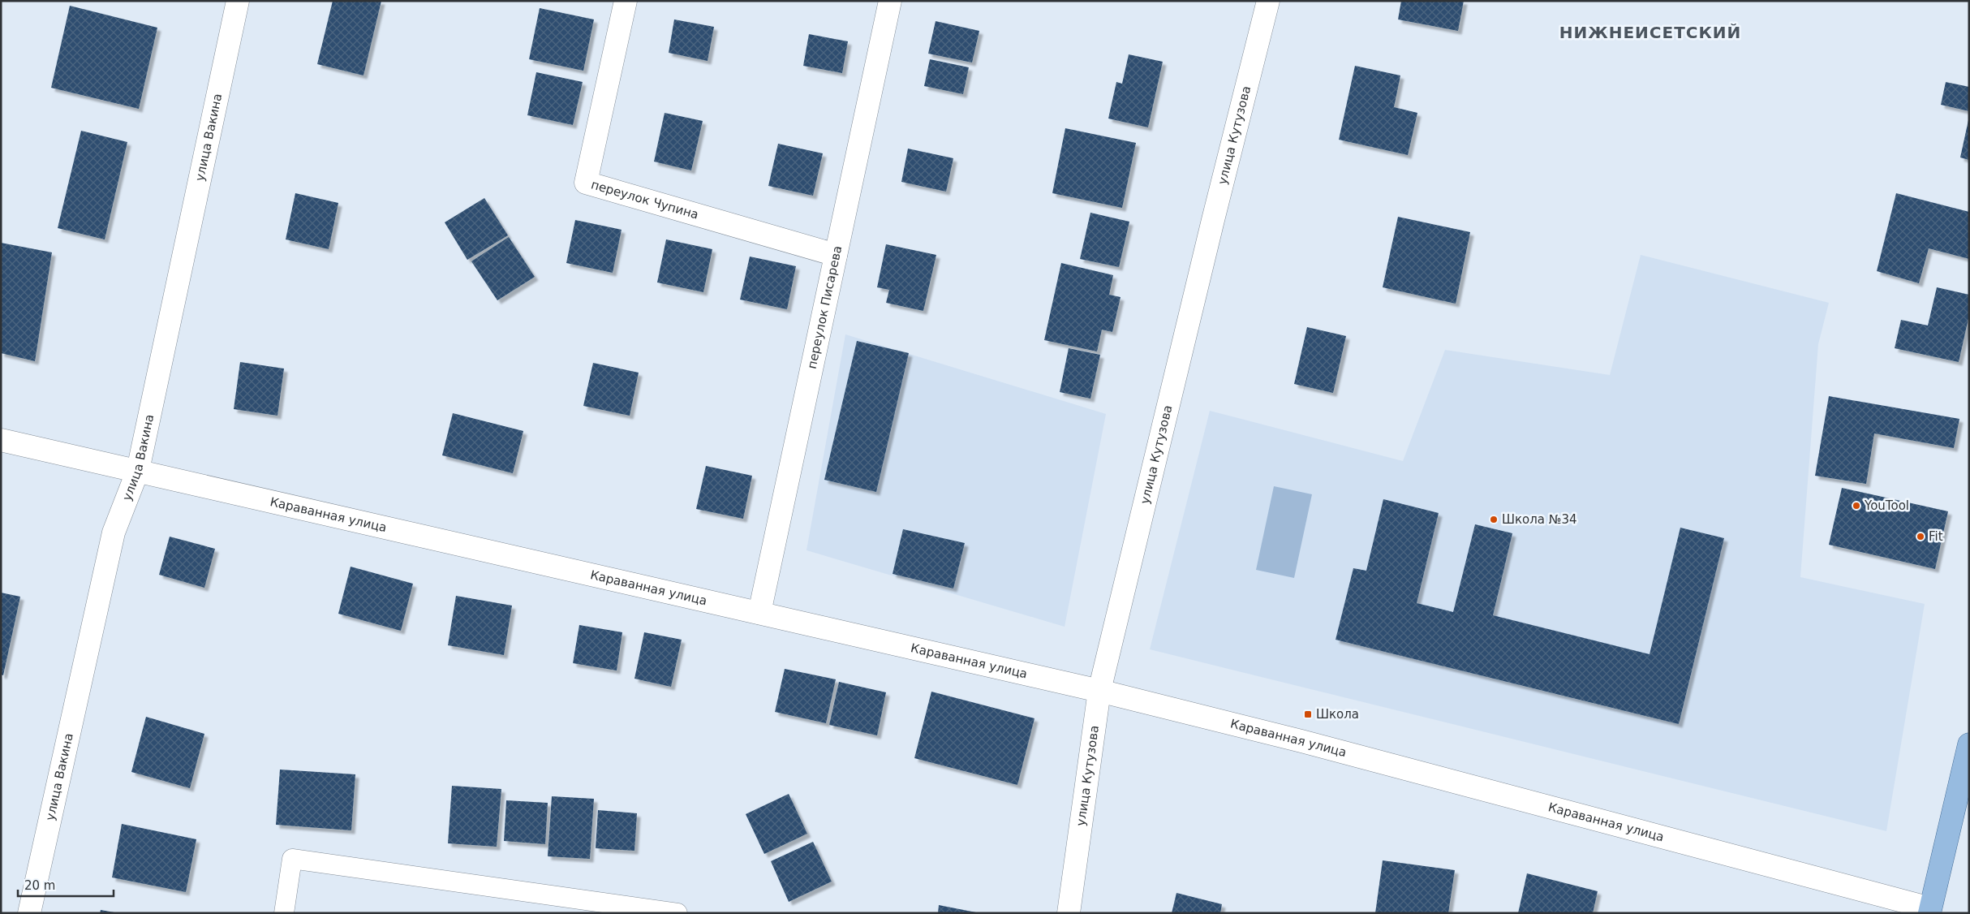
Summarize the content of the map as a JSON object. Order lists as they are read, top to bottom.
{
  "streets": {
    "street": [
      "улица Кутузова",
      "улица Вакина",
      "переулок Чупина",
      "переулок Писарева",
      "Караванная улица"
    ]
  },
  "crossings": [
    ["улица Кутузова", "Караванная улица"],
    ["улица Вакина", "Караванная улица"],
    ["переулок Чупина", "переулок Писарева"],
    ["переулок Писарева", "Караванная улица"]
  ],
  "districts": ["НИЖНЕИСЕТСКИЙ"],
  "places": {
    "other": ["YouTool", "Школа №34", "Fit"],
    "transit": ["Школа"]
  },
  "scale_bar": "20 m"
}
